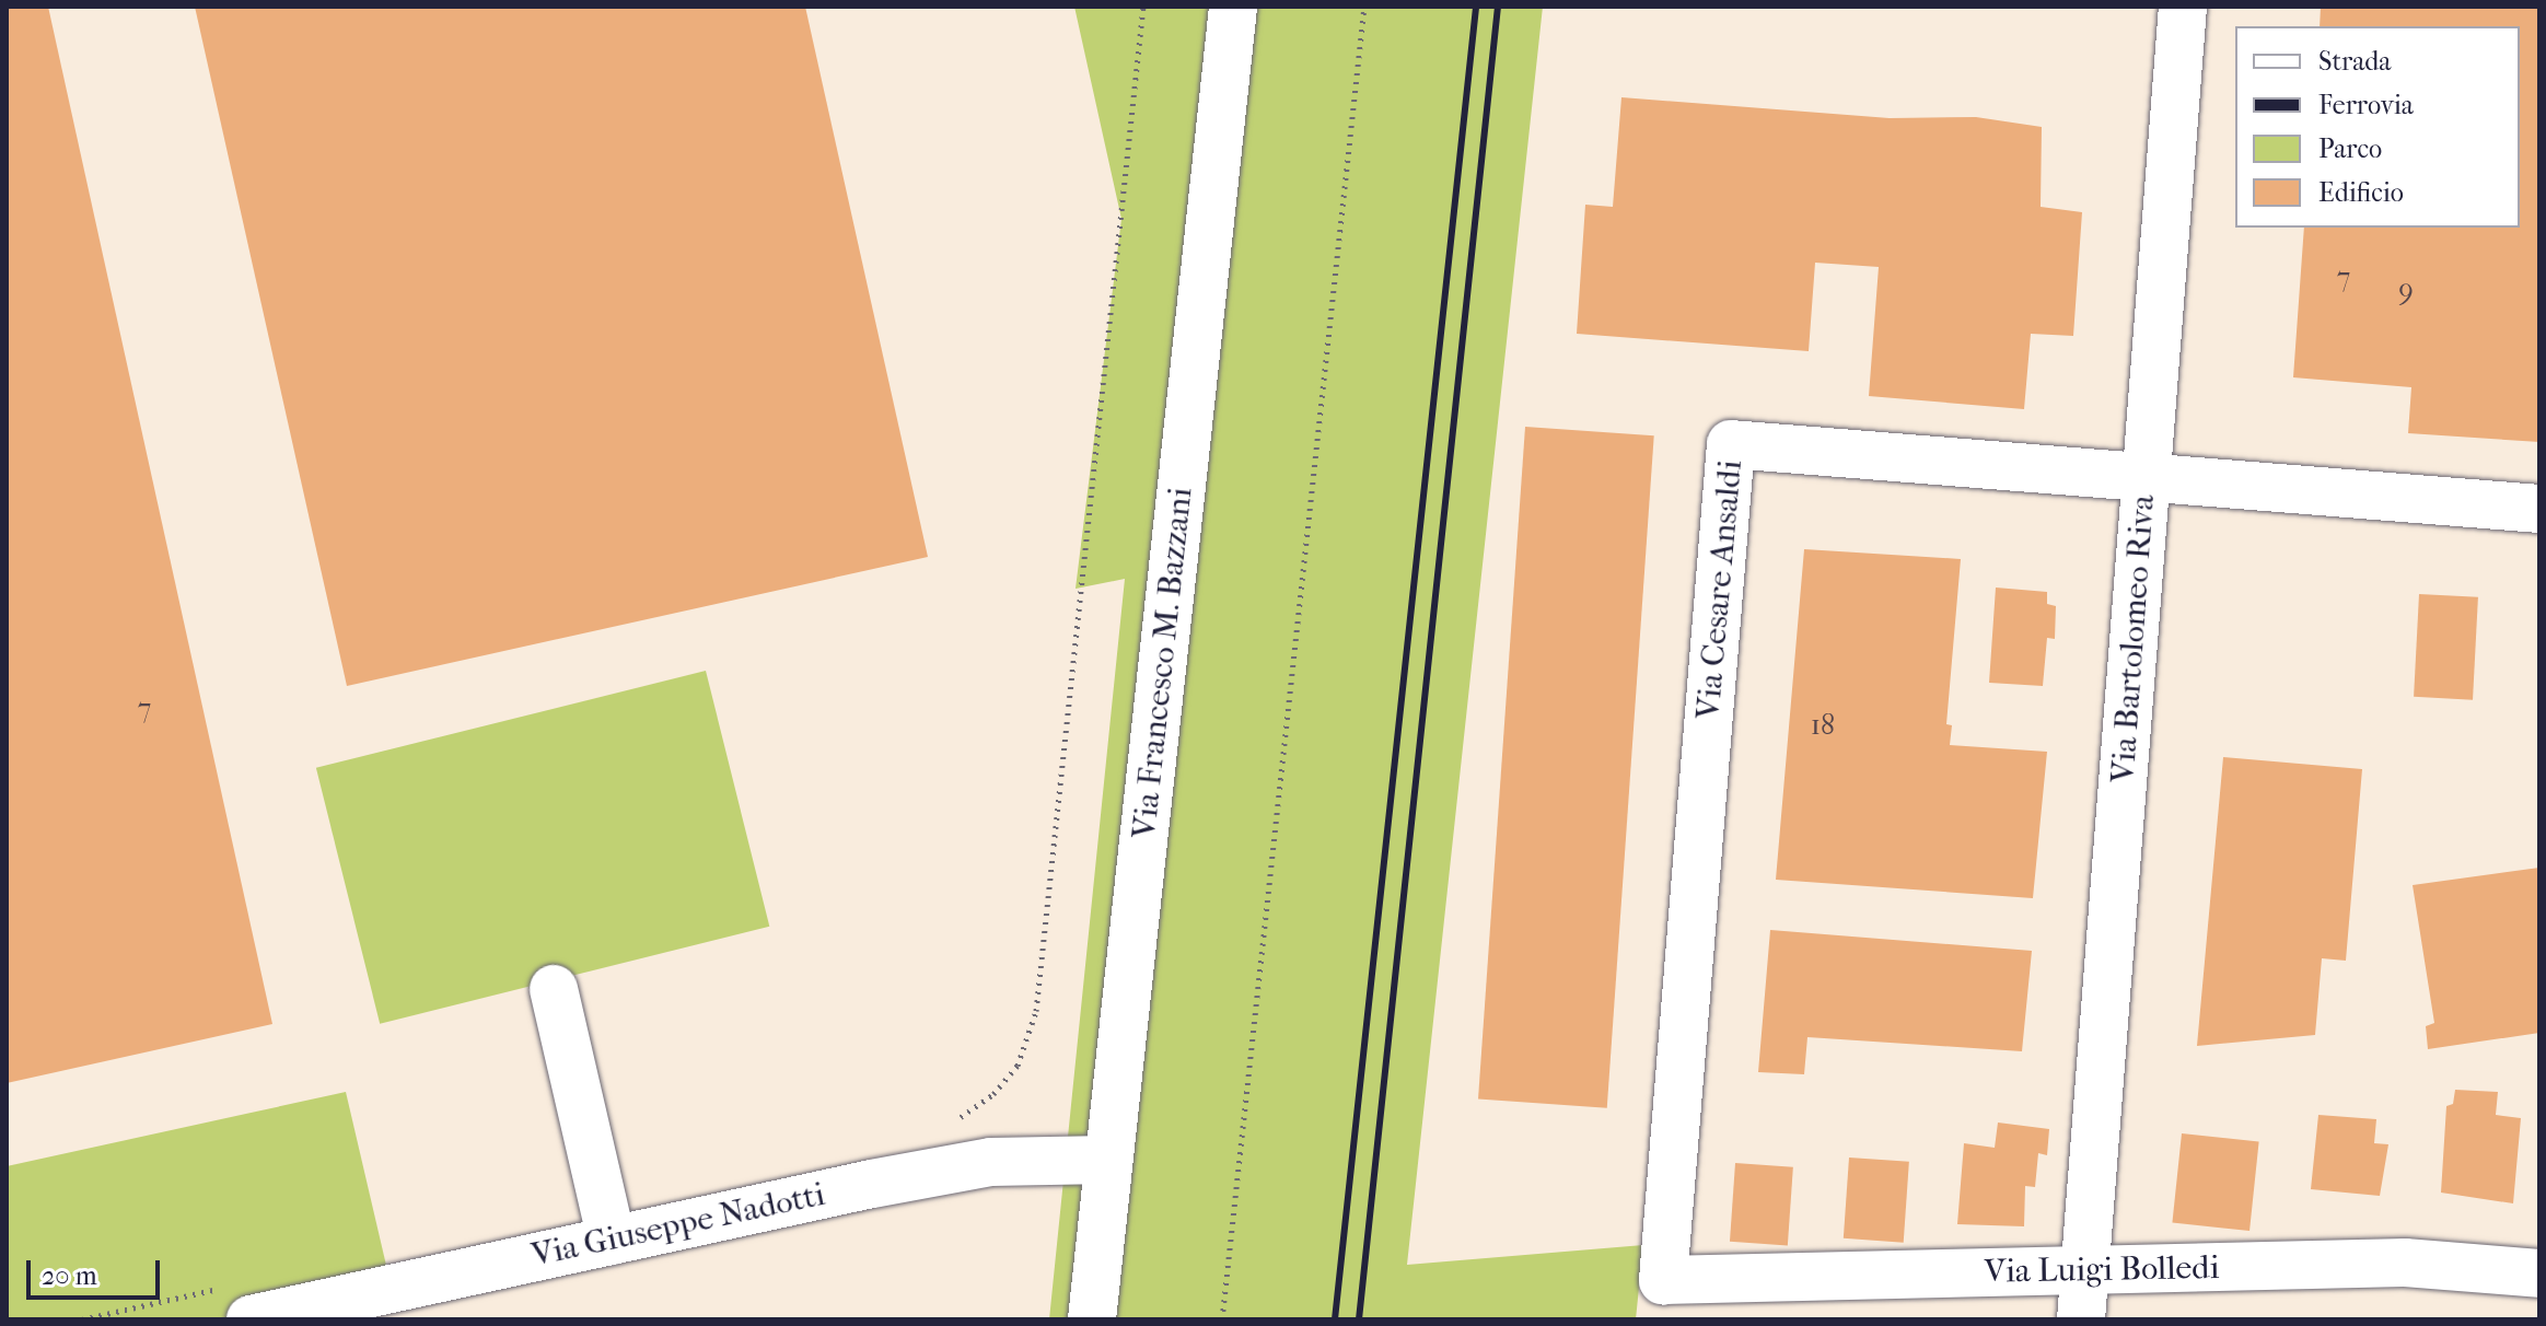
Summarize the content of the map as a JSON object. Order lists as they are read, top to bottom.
{
  "streets": {
    "street": [
      "Via Cesare Ansaldi",
      "Via Bartolomeo Riva",
      "Via Francesco M. Bazzani",
      "Via Giuseppe Nadotti",
      "Via Luigi Bolledi"
    ]
  },
  "crossings": [
    ["Via Cesare Ansaldi", "Via Bartolomeo Riva"],
    ["Via Cesare Ansaldi", "Via Luigi Bolledi"],
    ["Via Bartolomeo Riva", "Via Luigi Bolledi"],
    ["Via Francesco M. Bazzani", "Via Giuseppe Nadotti"]
  ],
  "house_numbers": [
    "7",
    "9",
    "7",
    "18"
  ],
  "legend": [
    "Strada",
    "Ferrovia",
    "Parco",
    "Edificio"
  ],
  "scale_bar": "20 m"
}
